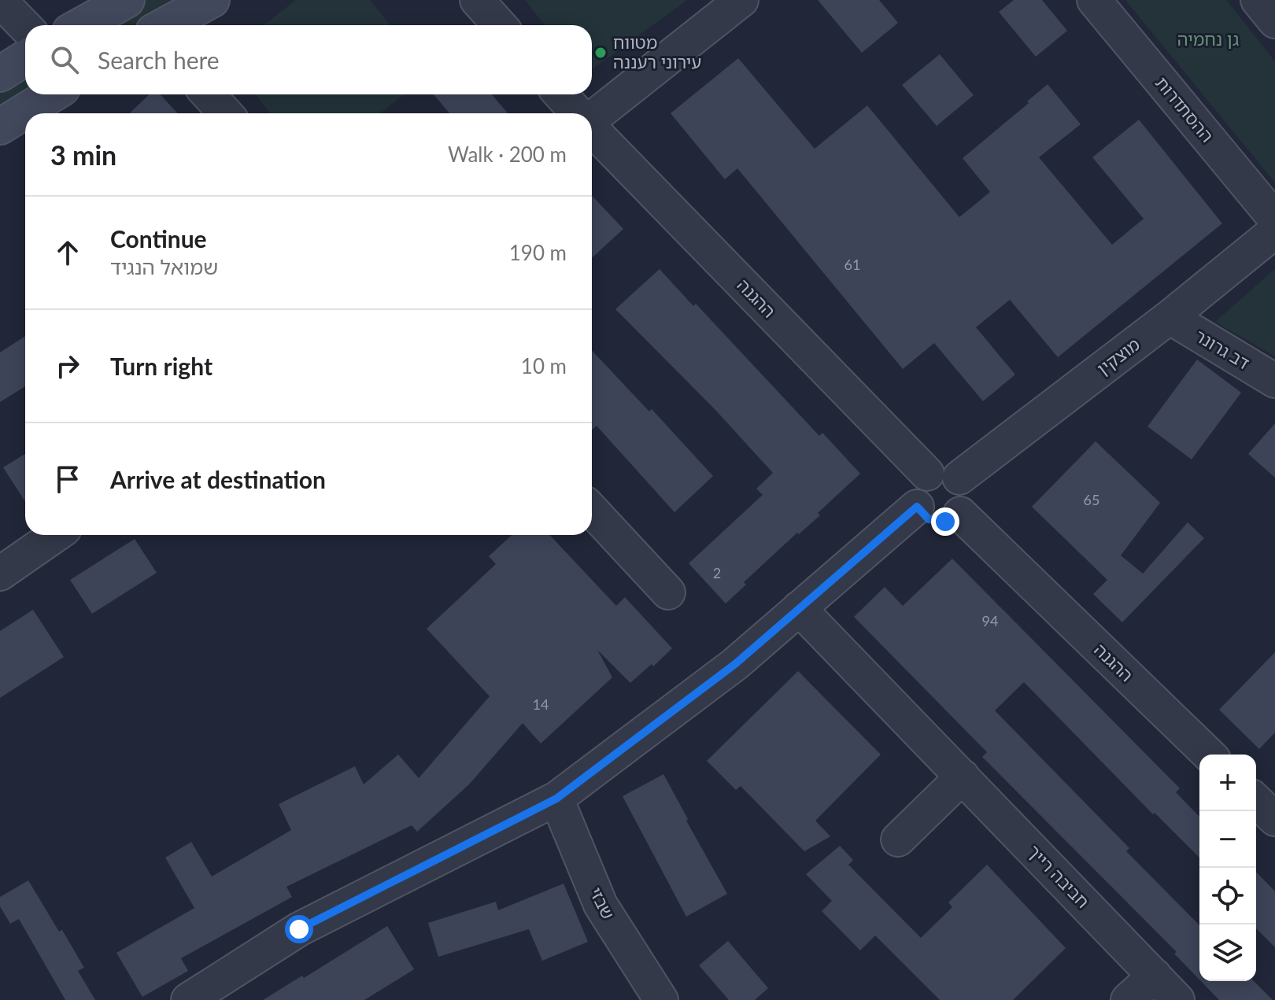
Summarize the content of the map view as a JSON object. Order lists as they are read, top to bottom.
{
  "streets": {
    "street": [
      "ההסתדרות",
      "ההגנה",
      "דב גרונר",
      "מוצקין",
      "חביבה רייך",
      "שבזי"
    ]
  },
  "crossings": [
    ["ההגנה", "מוצקין"],
    ["דב גרונר", "מוצקין"]
  ],
  "parks": ["גן נחמיה"],
  "places": ["מטווח עירוני רעננה"],
  "house_numbers": [
    "61",
    "65",
    "2",
    "94",
    "14"
  ],
  "page": {
    "search": "Search here",
    "heading": ["3 min", "Walk · 200 m"],
    "list": [
      ["Continue", "שמואל הנגיד", "190 m"],
      ["Turn right", "10 m"],
      "Arrive at destination"
    ],
    "map_buttons": ["+", "−"]
  }
}
